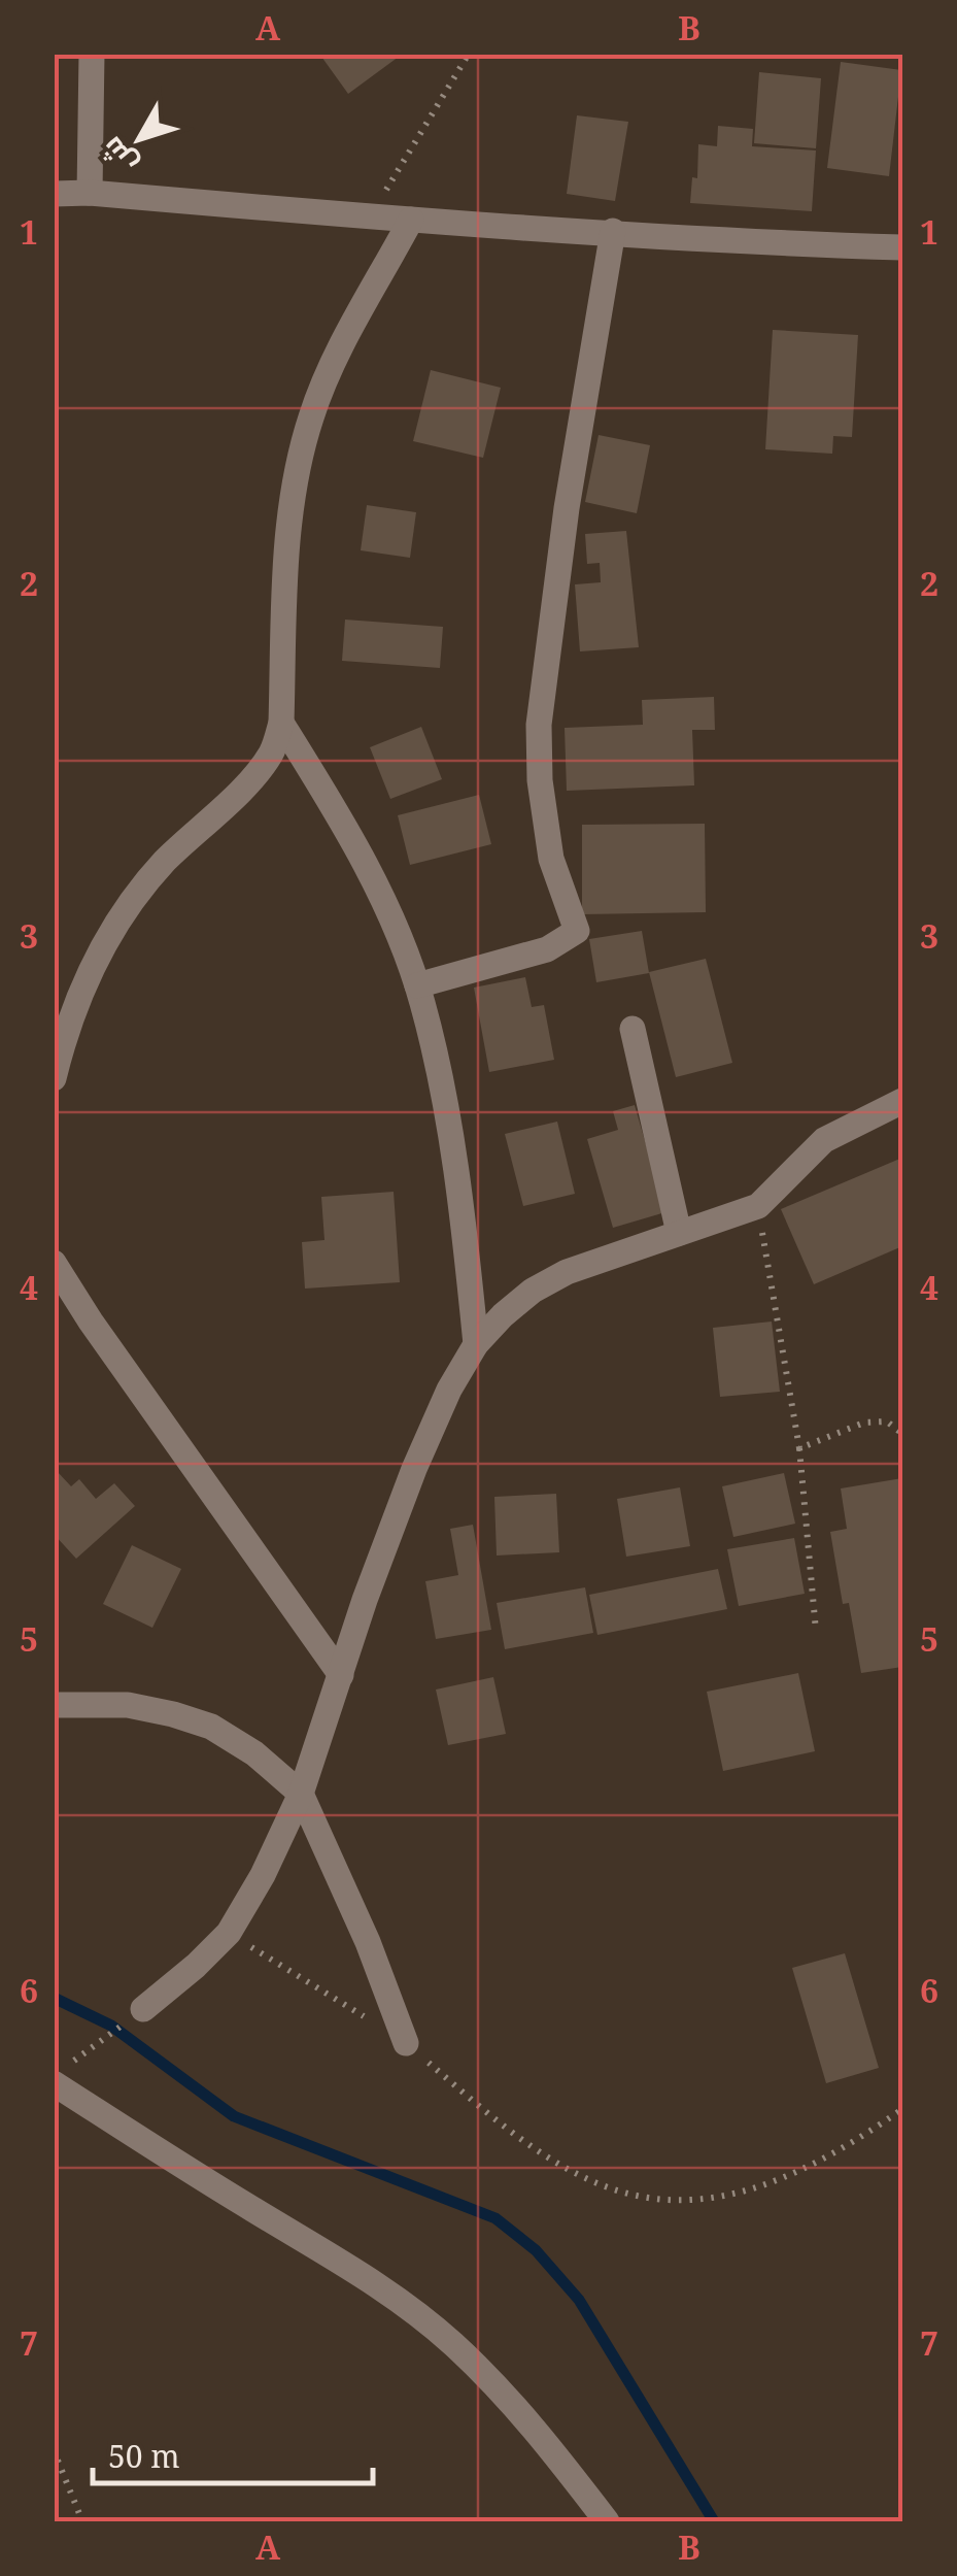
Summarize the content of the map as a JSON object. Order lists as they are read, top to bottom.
{
  "scale_bar": "50 m",
  "north": "bottom left",
  "grid": {
    "columns": ["A", "B"],
    "rows": [
      "1",
      "2",
      "3",
      "4",
      "5",
      "6",
      "7"
    ]
  }
}
